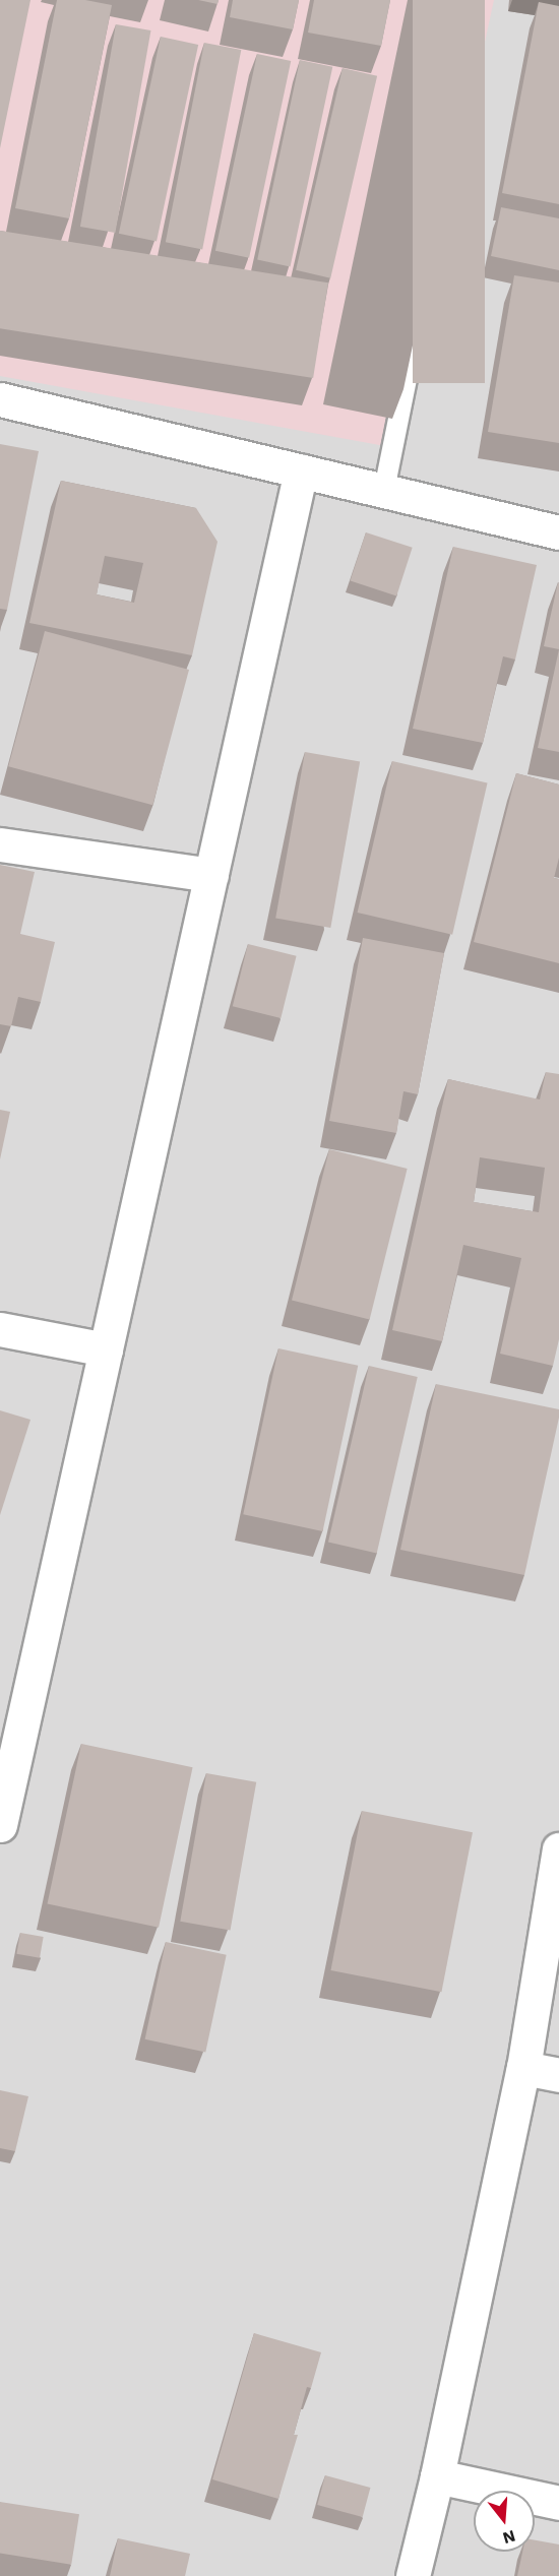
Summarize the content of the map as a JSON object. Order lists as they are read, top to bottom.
{
  "north": "bottom"
}
